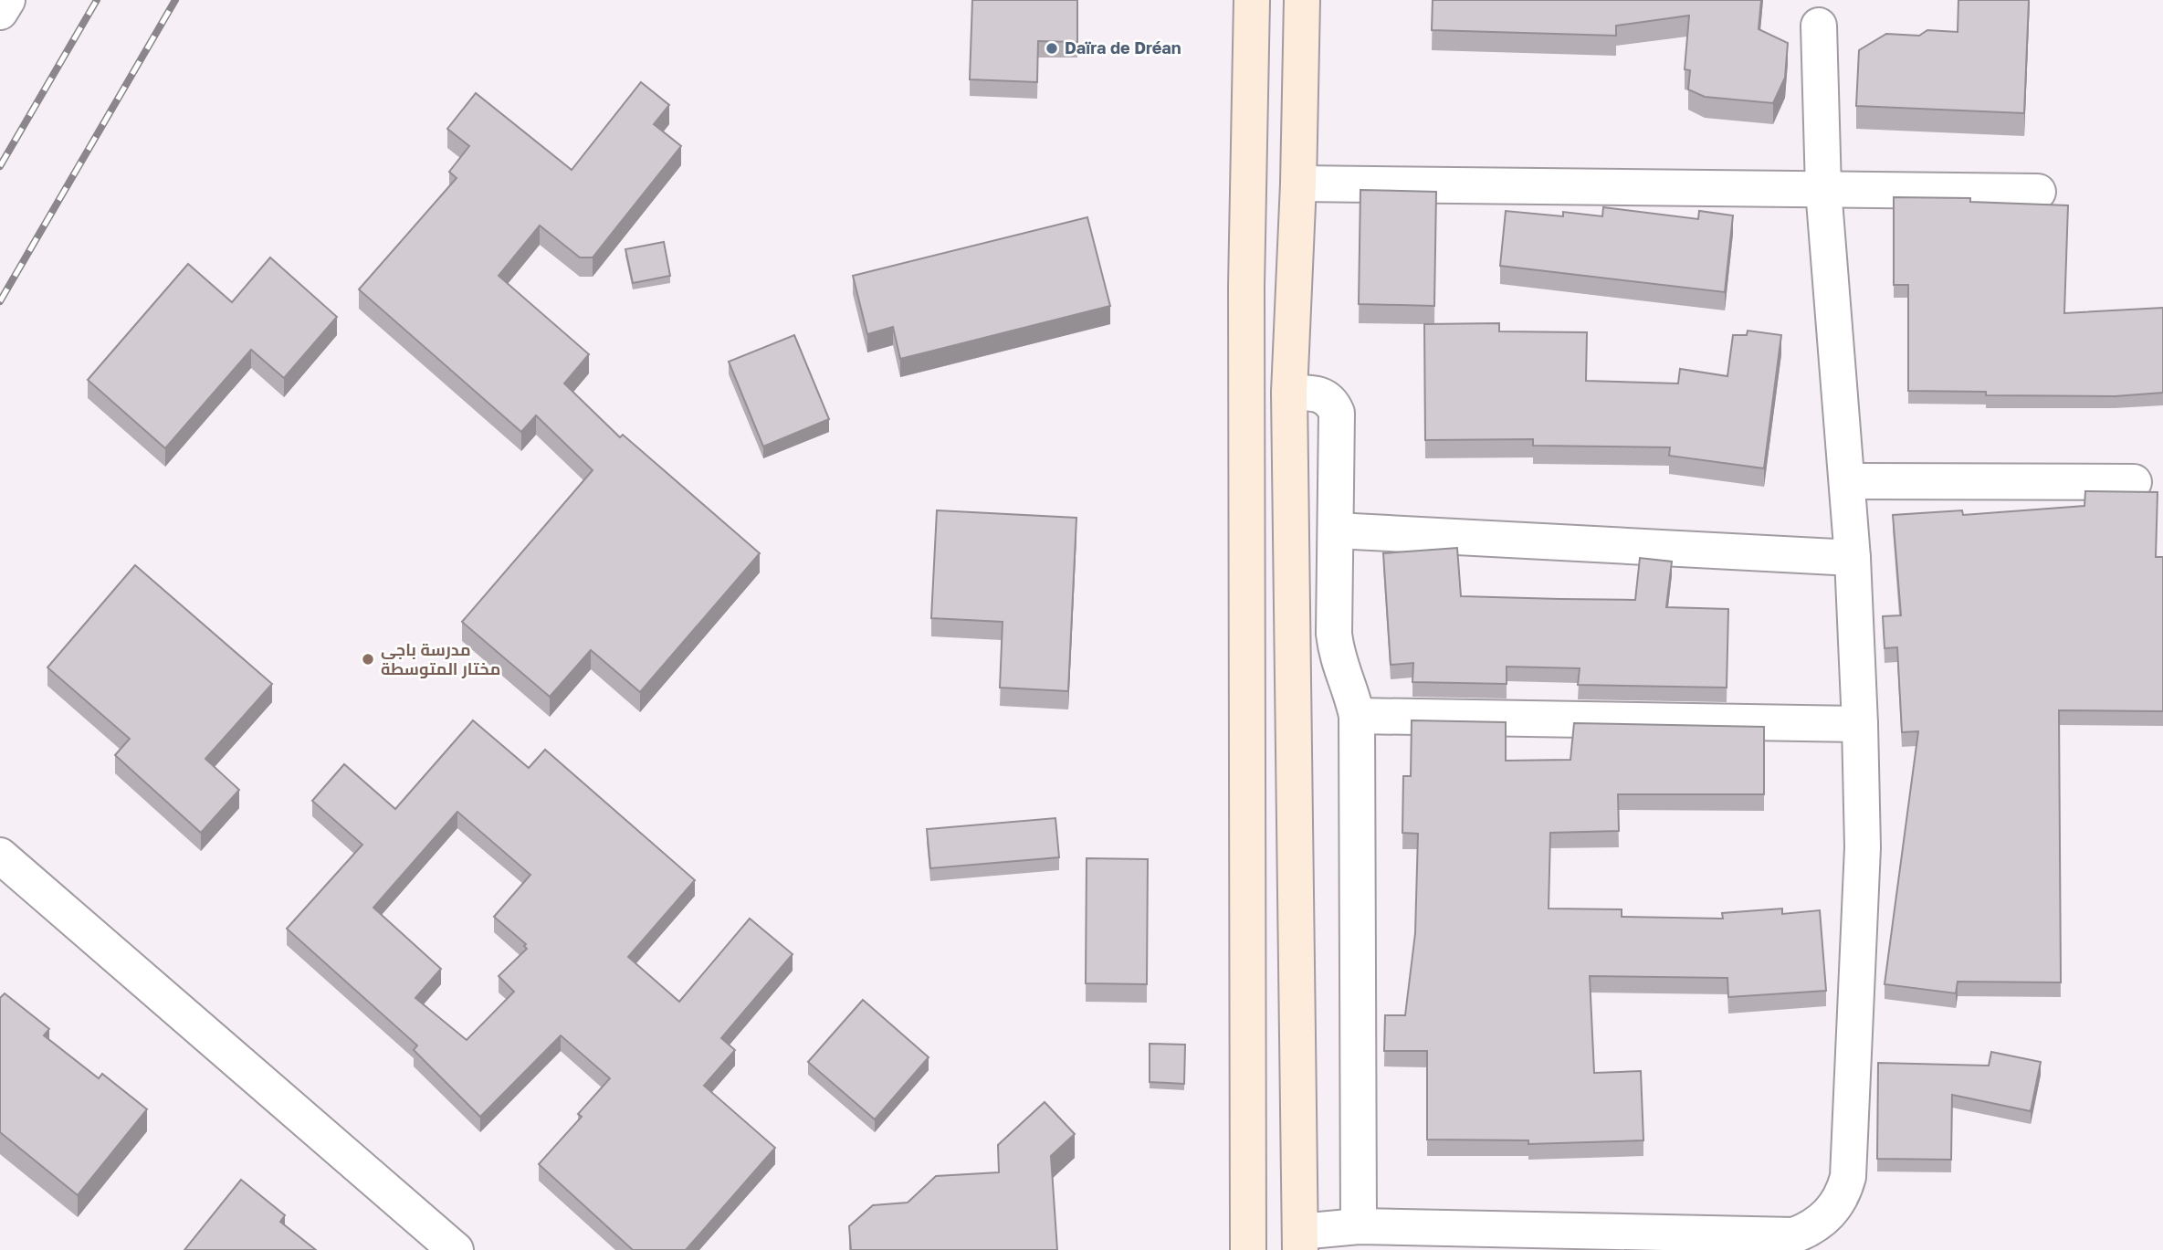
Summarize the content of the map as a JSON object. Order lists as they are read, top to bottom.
{
  "places": ["Daïra de Dréan", "مدرسة باجي مختار المتوسطة"]
}
